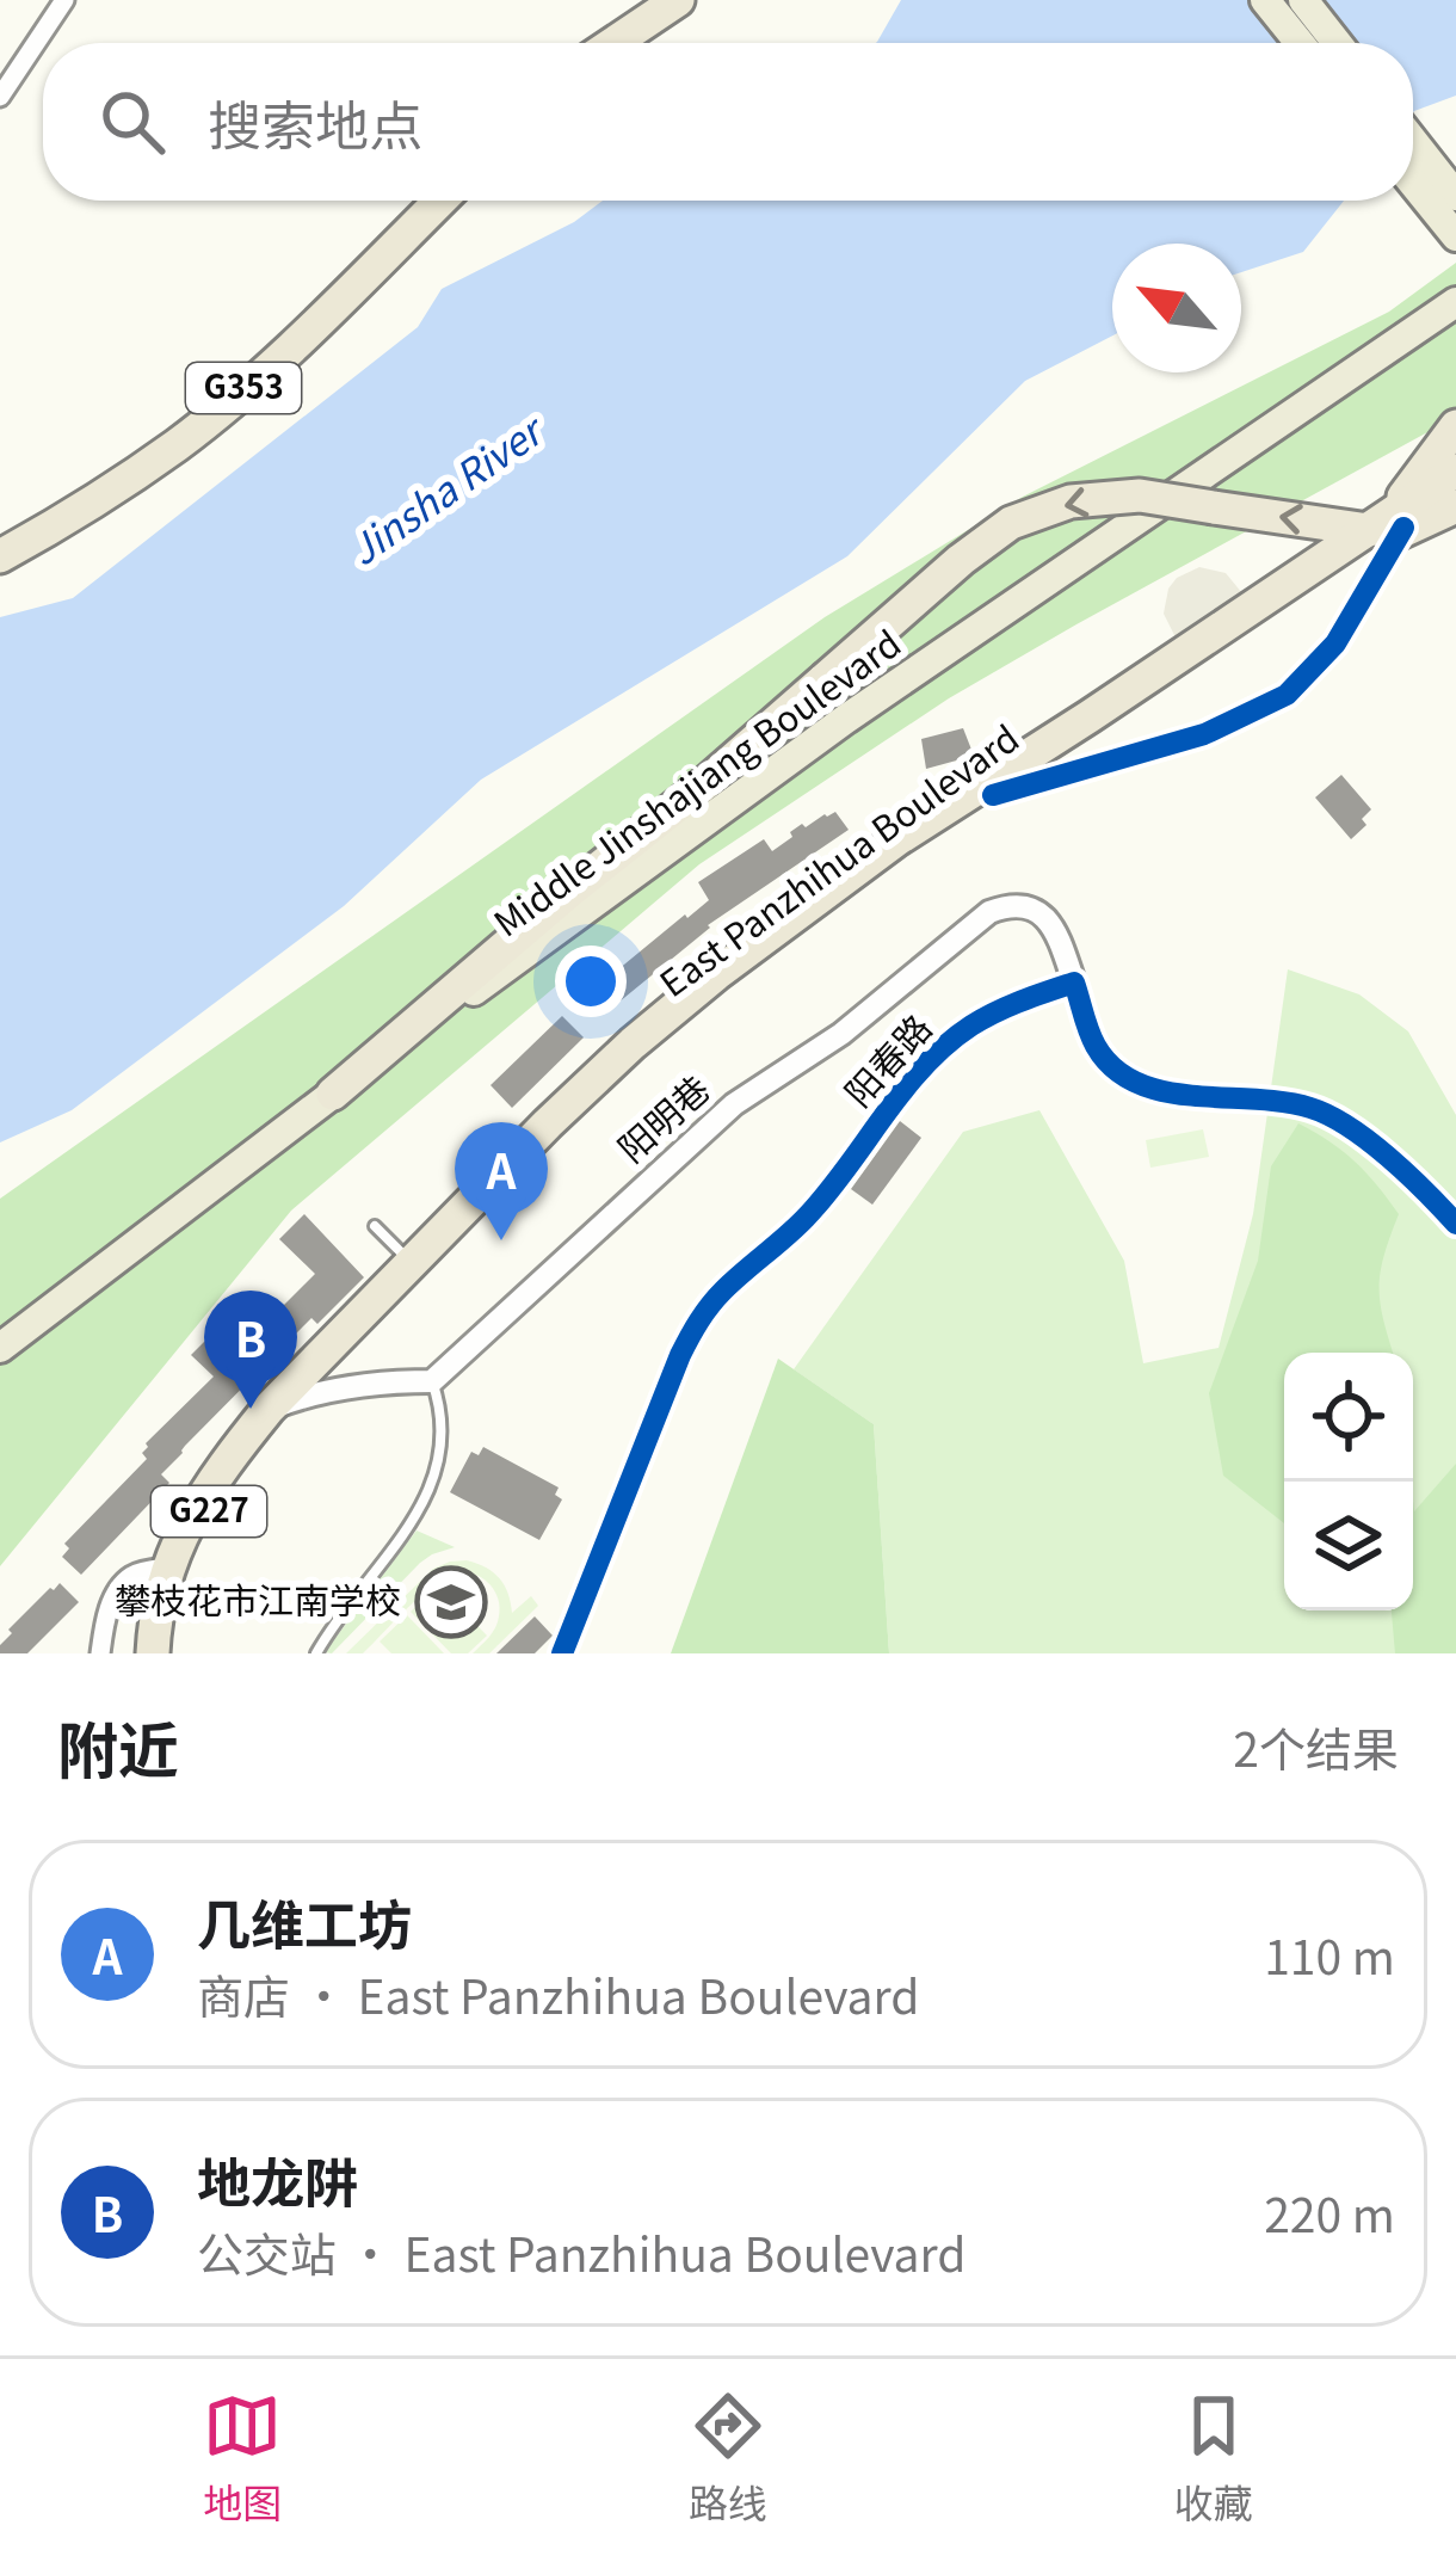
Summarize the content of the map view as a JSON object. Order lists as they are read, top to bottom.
{
  "streets": {
    "highway": ["G353", "East Panzhihua Boulevard", "G227"],
    "main road": ["Middle Jinshajiang Boulevard"],
    "street": ["阳春路", "阳明巷"]
  },
  "crossings": [
    ["East Panzhihua Boulevard", "G227"],
    ["阳春路", "阳明巷"]
  ],
  "water": ["Jinsha River"],
  "places": {
    "school or university": ["攀枝花市江南学校"]
  },
  "north": "top left",
  "page": {
    "search": "搜索地点",
    "pins": ["A", "B"],
    "heading": ["附近", "2个结果"],
    "list": [
      {
        "mark": "A",
        "name": "几维工坊",
        "note": "商店 · East Panzhihua Boulevard",
        "value": "110 m"
      },
      {
        "mark": "B",
        "name": "地龙阱",
        "note": "公交站 · East Panzhihua Boulevard",
        "value": "220 m"
      }
    ],
    "nav": ["地图", "路线", "收藏"]
  }
}
